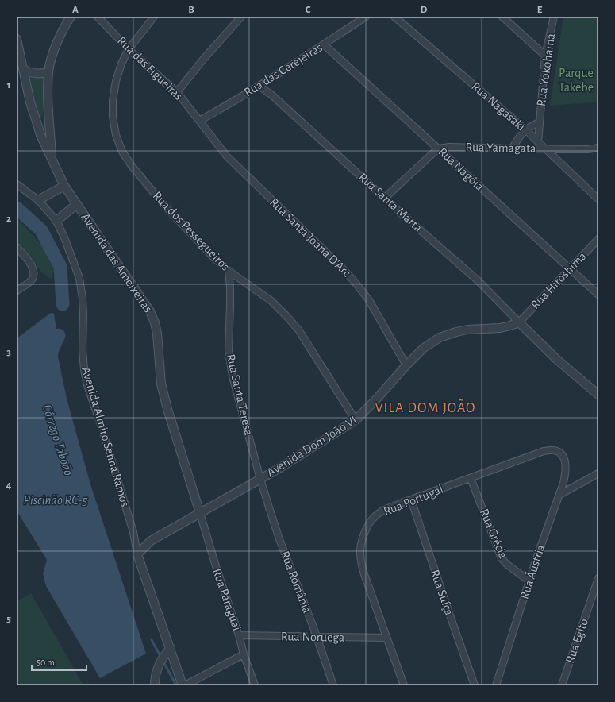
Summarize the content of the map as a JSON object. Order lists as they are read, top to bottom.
{
  "streets": {
    "street": [
      "Rua das Figueiras",
      "Rua das Cerejeiras",
      "Rua Yokohama",
      "Rua Nagasaki",
      "Rua Yamagata",
      "Rua Nagóia",
      "Rua Santa Marta",
      "Rua dos Pessegueiros",
      "Rua Santa Joana D'Arc",
      "Avenida das Ameixeiras",
      "Rua Hiroshima",
      "Rua Santa Teresa",
      "Avenida Almiro Senna Ramos",
      "Avenida Dom João VI",
      "Rua Portugal",
      "Rua Grécia",
      "Rua Áustria",
      "Rua România",
      "Rua Suíça",
      "Rua Paraguai",
      "Rua Noruega",
      "Rua Egito"
    ]
  },
  "crossings": [
    ["Rua das Figueiras", "Rua das Cerejeiras"],
    ["Rua das Figueiras", "Rua dos Pessegueiros"],
    ["Rua das Figueiras", "Rua Santa Joana D'Arc"],
    ["Rua das Cerejeiras", "Rua Nagóia"],
    ["Rua das Cerejeiras", "Rua Santa Marta"],
    ["Rua das Cerejeiras", "Rua Santa Joana D'Arc"],
    ["Rua Yokohama", "Rua Nagasaki"],
    ["Rua Yokohama", "Rua Yamagata"],
    ["Rua Nagasaki", "Rua Yamagata"],
    ["Rua Yamagata", "Rua Nagóia"],
    ["Rua Nagóia", "Rua Hiroshima"],
    ["Rua Santa Marta", "Rua Hiroshima"],
    ["Rua Santa Marta", "Avenida Dom João VI"],
    ["Rua dos Pessegueiros", "Rua Santa Teresa"],
    ["Rua dos Pessegueiros", "Avenida Dom João VI"],
    ["Rua Santa Joana D'Arc", "Avenida Dom João VI"],
    ["Avenida das Ameixeiras", "Avenida Dom João VI"],
    ["Avenida das Ameixeiras", "Rua Paraguai"],
    ["Rua Hiroshima", "Avenida Dom João VI"],
    ["Rua Santa Teresa", "Avenida Dom João VI"],
    ["Rua Santa Teresa", "Rua România"],
    ["Avenida Almiro Senna Ramos", "Avenida Dom João VI"],
    ["Avenida Dom João VI", "Rua România"],
    ["Avenida Dom João VI", "Rua Paraguai"],
    ["Rua Portugal", "Rua Grécia"],
    ["Rua Portugal", "Rua Áustria"],
    ["Rua Portugal", "Rua Suíça"],
    ["Rua Portugal", "Rua Noruega"],
    ["Rua Grécia", "Rua Áustria"],
    ["Rua România", "Rua Noruega"],
    ["Rua Paraguai", "Rua Noruega"]
  ],
  "districts": ["VILA DOM JOÃO"],
  "water": ["Córrego Taboão", "Piscinão RC-5"],
  "parks": ["Parque Takebe"],
  "scale_bar": "50 m",
  "grid": {
    "columns": [
      "A",
      "B",
      "C",
      "D",
      "E"
    ],
    "rows": [
      "1",
      "2",
      "3",
      "4",
      "5"
    ]
  }
}
